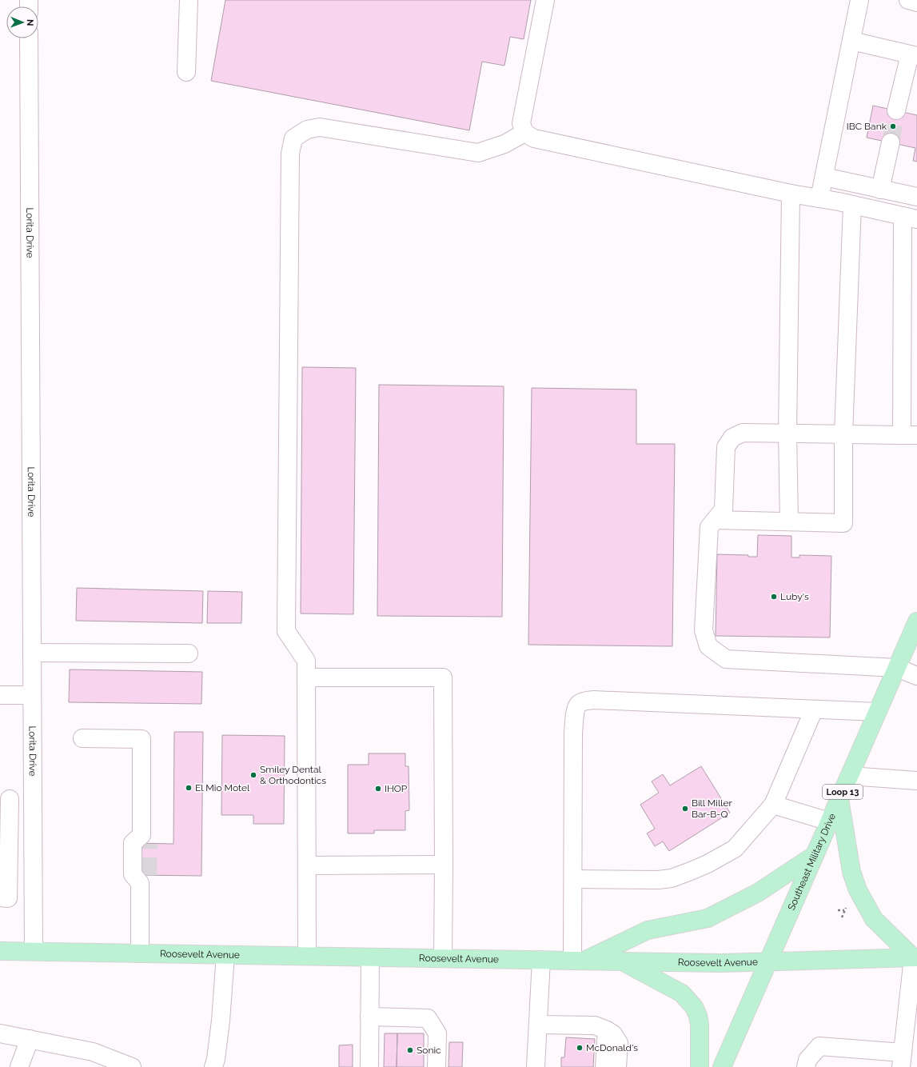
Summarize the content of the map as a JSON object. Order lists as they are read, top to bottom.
{
  "streets": {
    "main road": ["Loop 13", "Southeast Military Drive", "Roosevelt Avenue"],
    "street": ["Lorita Drive"]
  },
  "crossings": [
    ["Lorita Drive", "Roosevelt Avenue"],
    ["Southeast Military Drive", "Roosevelt Avenue"]
  ],
  "places": [
    "IBC Bank",
    "Luby's",
    "Smiley Dental & Orthodontics",
    "El Mio Motel",
    "IHOP",
    "Bill Miller Bar-B-Q",
    "McDonald's",
    "Sonic"
  ],
  "north": "right"
}
